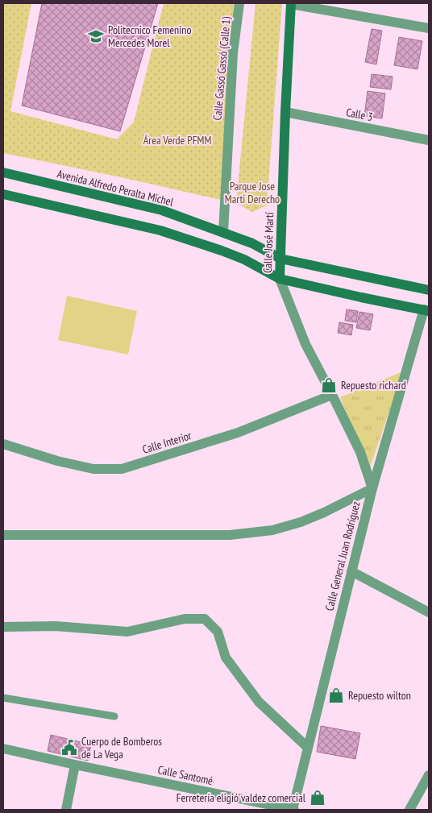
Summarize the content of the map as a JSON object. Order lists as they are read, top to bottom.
{
  "streets": {
    "main road": ["Avenida Alfredo Peralta Michel", "Calle José Martí"],
    "street": [
      "Calle Gassó Gassó (Calle 1)",
      "Calle 3",
      "Calle Interior",
      "Calle General Juan Rodríguez",
      "Calle Santomé"
    ]
  },
  "crossings": [
    ["Calle Gassó Gassó (Calle 1)", "Avenida Alfredo Peralta Michel"],
    ["Calle 3", "Calle José Martí"],
    ["Avenida Alfredo Peralta Michel", "Calle José Martí"],
    ["Calle José Martí", "Calle Interior"],
    ["Calle José Martí", "Calle General Juan Rodríguez"],
    ["Calle General Juan Rodríguez", "Calle Santomé"]
  ],
  "parks": ["Área Verde PFMM", "Parque Jose Marti Derecho"],
  "places": {
    "school or university": ["Politecnico Femenino Mercedes Morel"],
    "shop": ["Repuesto richard", "Repuesto wilton", "Ferretería eligió valdez comercial"],
    "public building": ["Cuerpo de Bomberos de La Vega"]
  }
}
